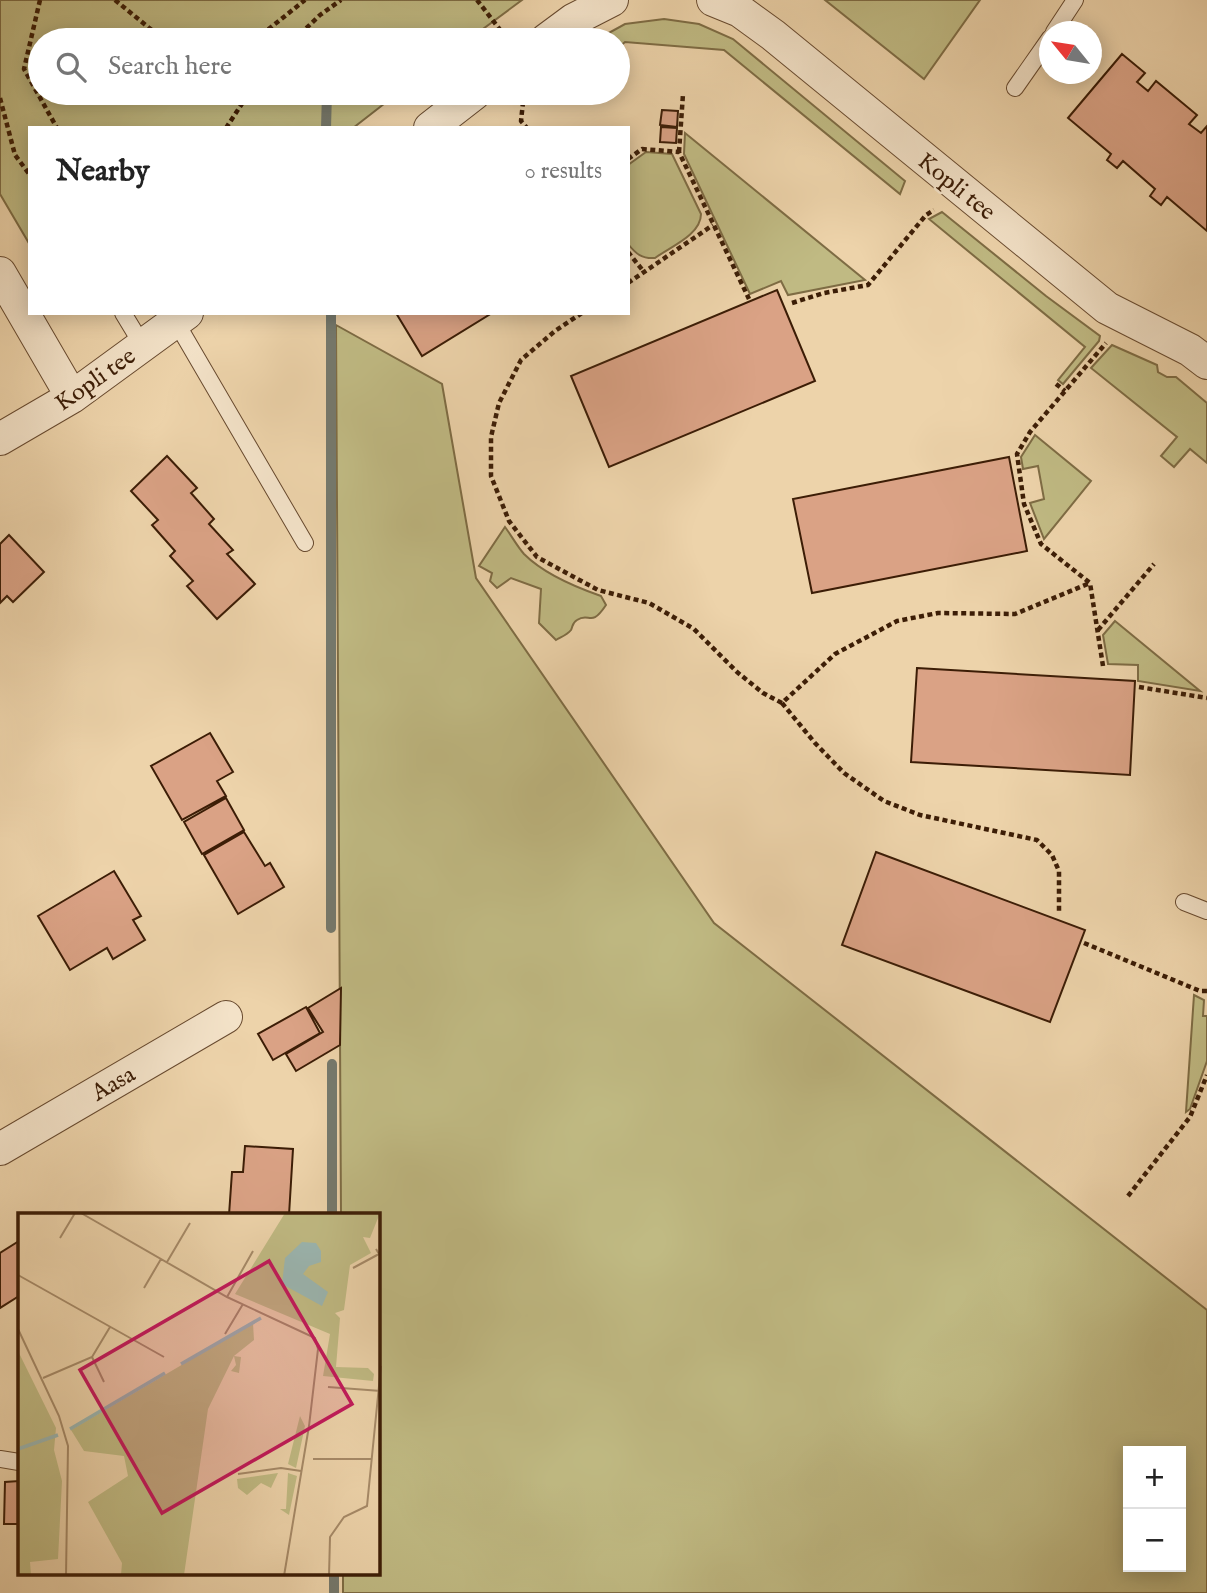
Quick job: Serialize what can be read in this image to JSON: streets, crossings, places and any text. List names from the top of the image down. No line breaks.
{"streets":{"street":["Kopli tee","Aasa"]},"north":"top left","page":{"search":"Search here","heading":["Nearby","0 results"],"map_buttons":["+","−"]}}
